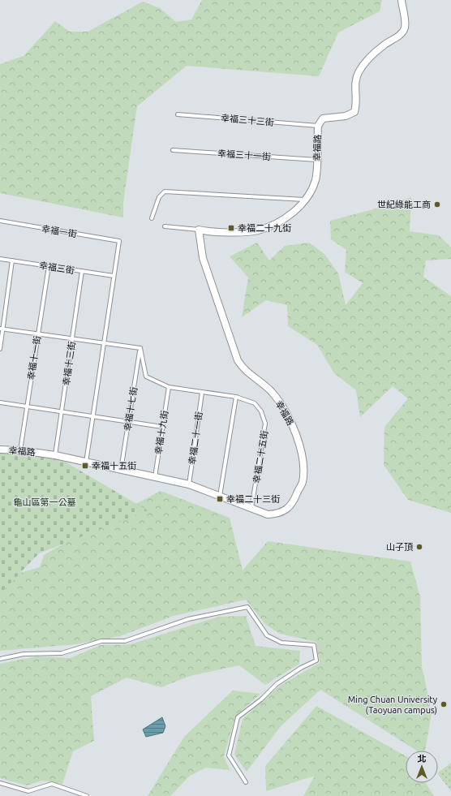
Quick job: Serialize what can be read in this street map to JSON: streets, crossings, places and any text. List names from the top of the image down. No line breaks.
{"streets":{"street":["幸福路"],"lane":["幸福三十三街","幸福三十一街","幸福一街","幸福三街","幸福十一街","幸福十三街","幸福十七街","幸福十九街","幸福二十一街","幸福二十五街"]},"crossings":[["幸福三十三街","幸福路"],["幸福路","幸福三十一街"],["幸福路","幸福十一街"],["幸福路","幸福十三街"],["幸福路","幸福十七街"],["幸福路","幸福十九街"],["幸福路","幸福二十一街"],["幸福路","幸福二十五街"],["幸福一街","幸福三街"],["幸福三街","幸福十一街"],["幸福三街","幸福十三街"]],"parks":["龜山區第一公墓"],"places":{"other":["世紀綠能工商","山子頂","Ming Chuan University (Taoyuan campus)"],"transit":["幸福二十九街","幸福十五街","幸福二十三街"]},"north":"top"}
